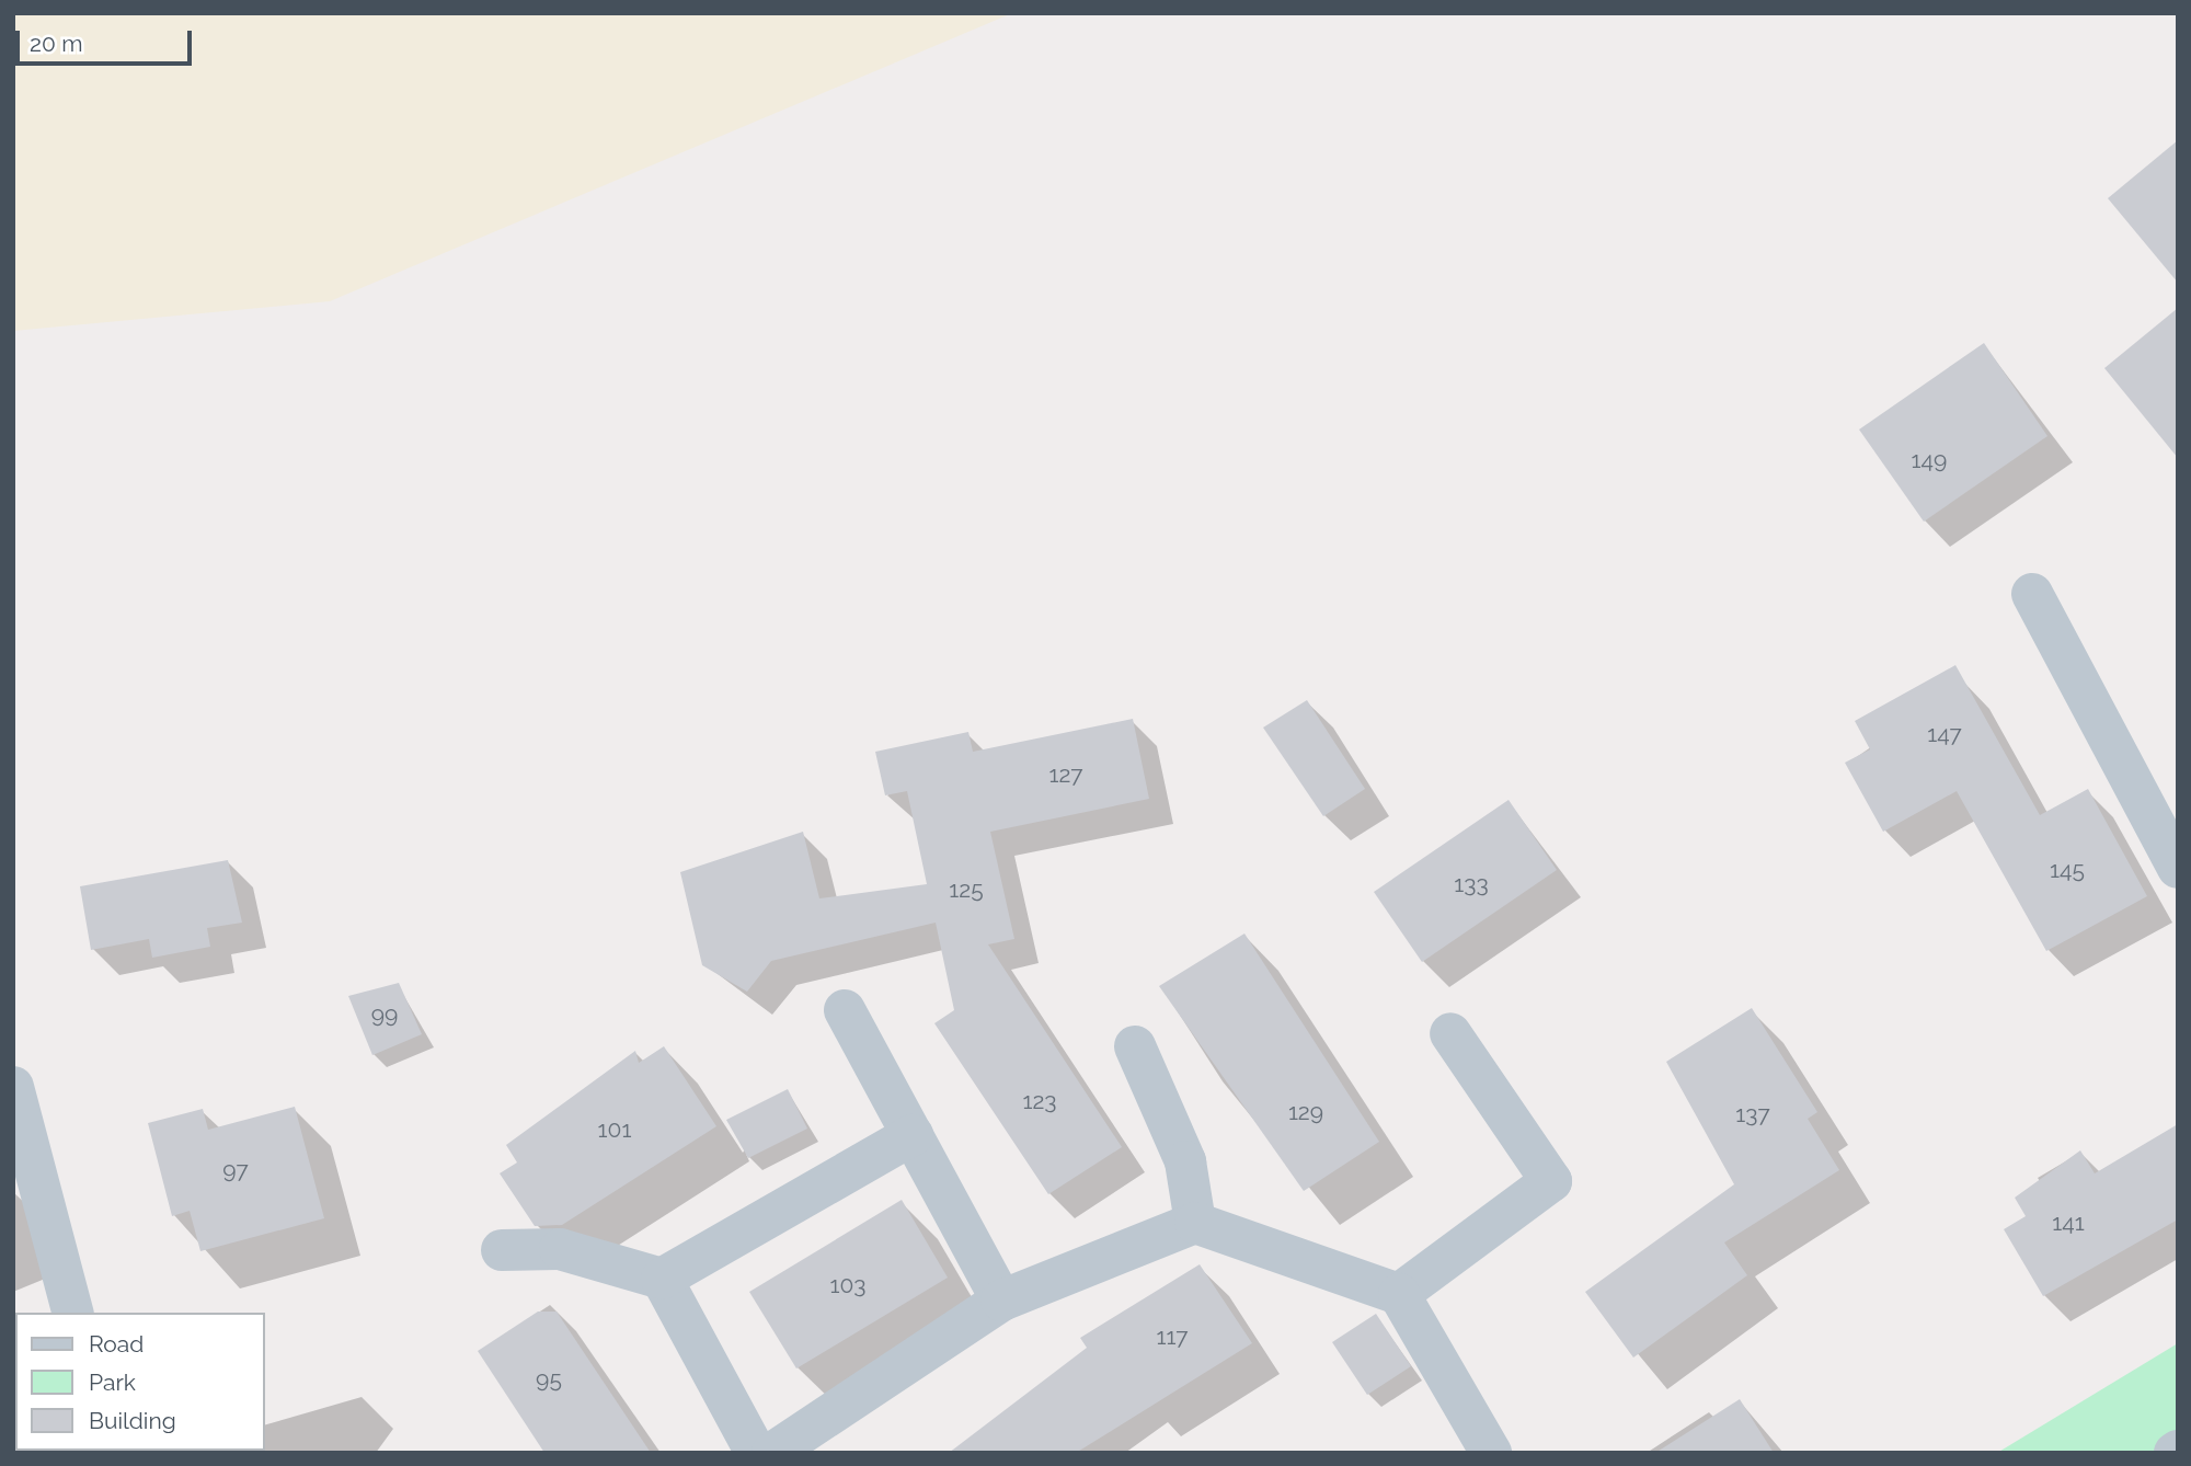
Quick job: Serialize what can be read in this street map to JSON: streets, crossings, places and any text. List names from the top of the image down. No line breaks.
{"house_numbers":["149","147","127","145","133","125","99","123","129","137","101","97","141","103","117","95"],"legend":["Road","Park","Building"],"scale_bar":"20 m"}
